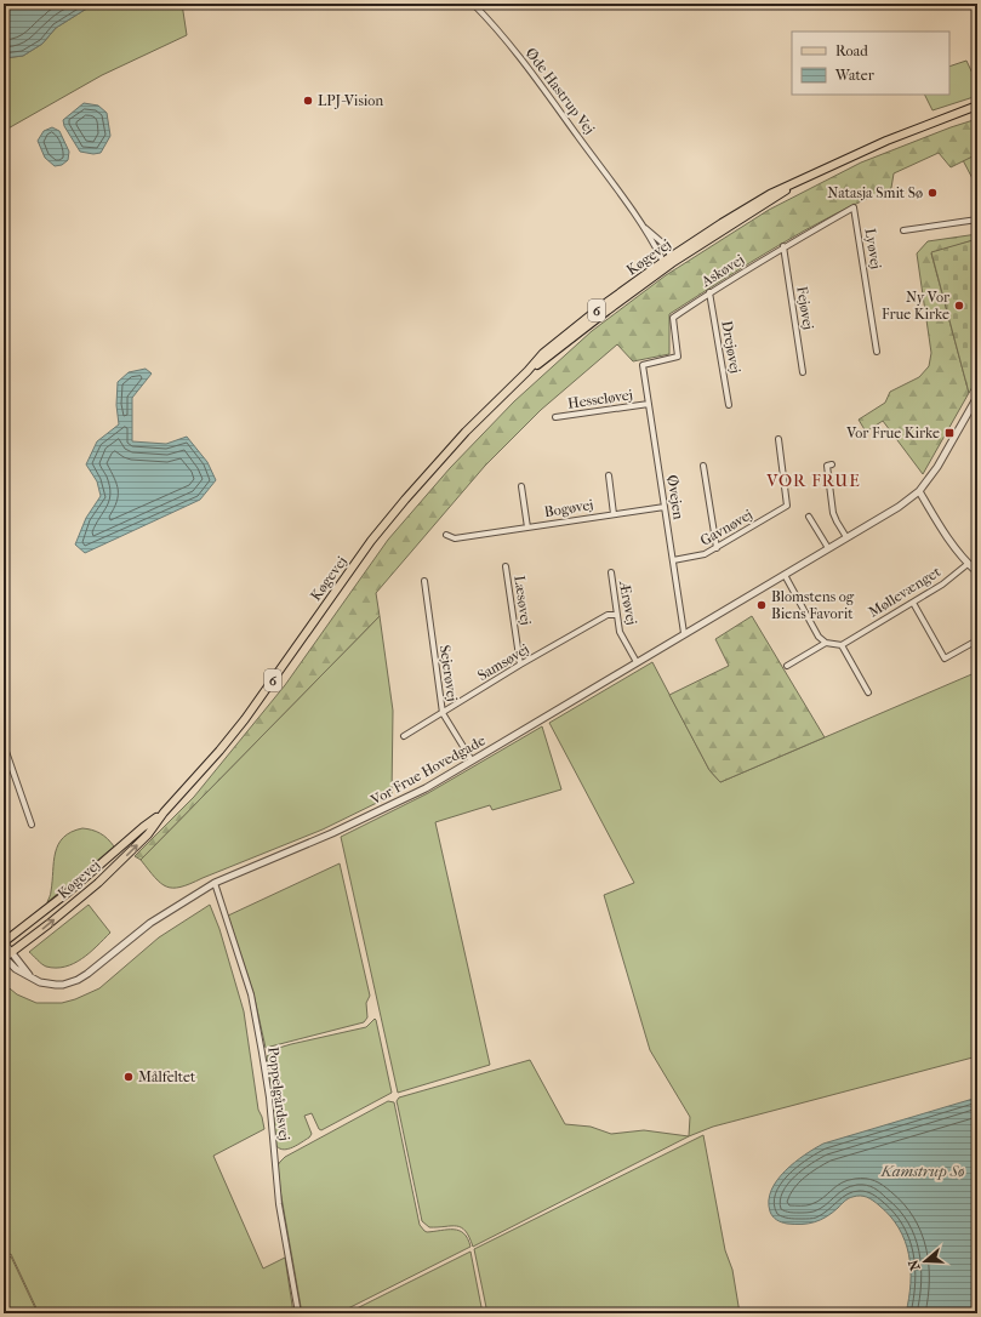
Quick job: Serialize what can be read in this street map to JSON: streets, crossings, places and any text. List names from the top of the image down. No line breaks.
{"streets":{"main road":["Køgevej","6"],"street":["Øde Hastrup Vej","Lyøvej","Askøvej","Fejøvej","Drejøvej","Hesseløvej","Øvejen","Bogøvej","Gavnøvej","Møllevænget","Læsøvej","Ærøvej","Samsøvej","Sejerøvej","Vor Frue Hovedgade","Poppelgårdsvej"]},"crossings":[["Lyøvej","Askøvej"],["Køgevej","Vor Frue Hovedgade"],["Askøvej","Fejøvej"],["Askøvej","Drejøvej"],["Askøvej","Øvejen"],["Hesseløvej","Øvejen"],["Øvejen","Bogøvej"],["Øvejen","Gavnøvej"],["Øvejen","Vor Frue Hovedgade"],["Læsøvej","Samsøvej"],["Ærøvej","Samsøvej"],["Ærøvej","Vor Frue Hovedgade"],["Samsøvej","Sejerøvej"],["Sejerøvej","Vor Frue Hovedgade"],["Vor Frue Hovedgade","Poppelgårdsvej"]],"districts":["VOR FRUE"],"water":["Kamstrup Sø"],"places":{"other":["LPJ-Vision","Natasja Smit Sø","Ny Vor Frue Kirke","Blomstens og Biens Favorit","Målfeltet"],"transit":["Vor Frue Kirke"]},"legend":["Road","Water"],"north":"left"}
